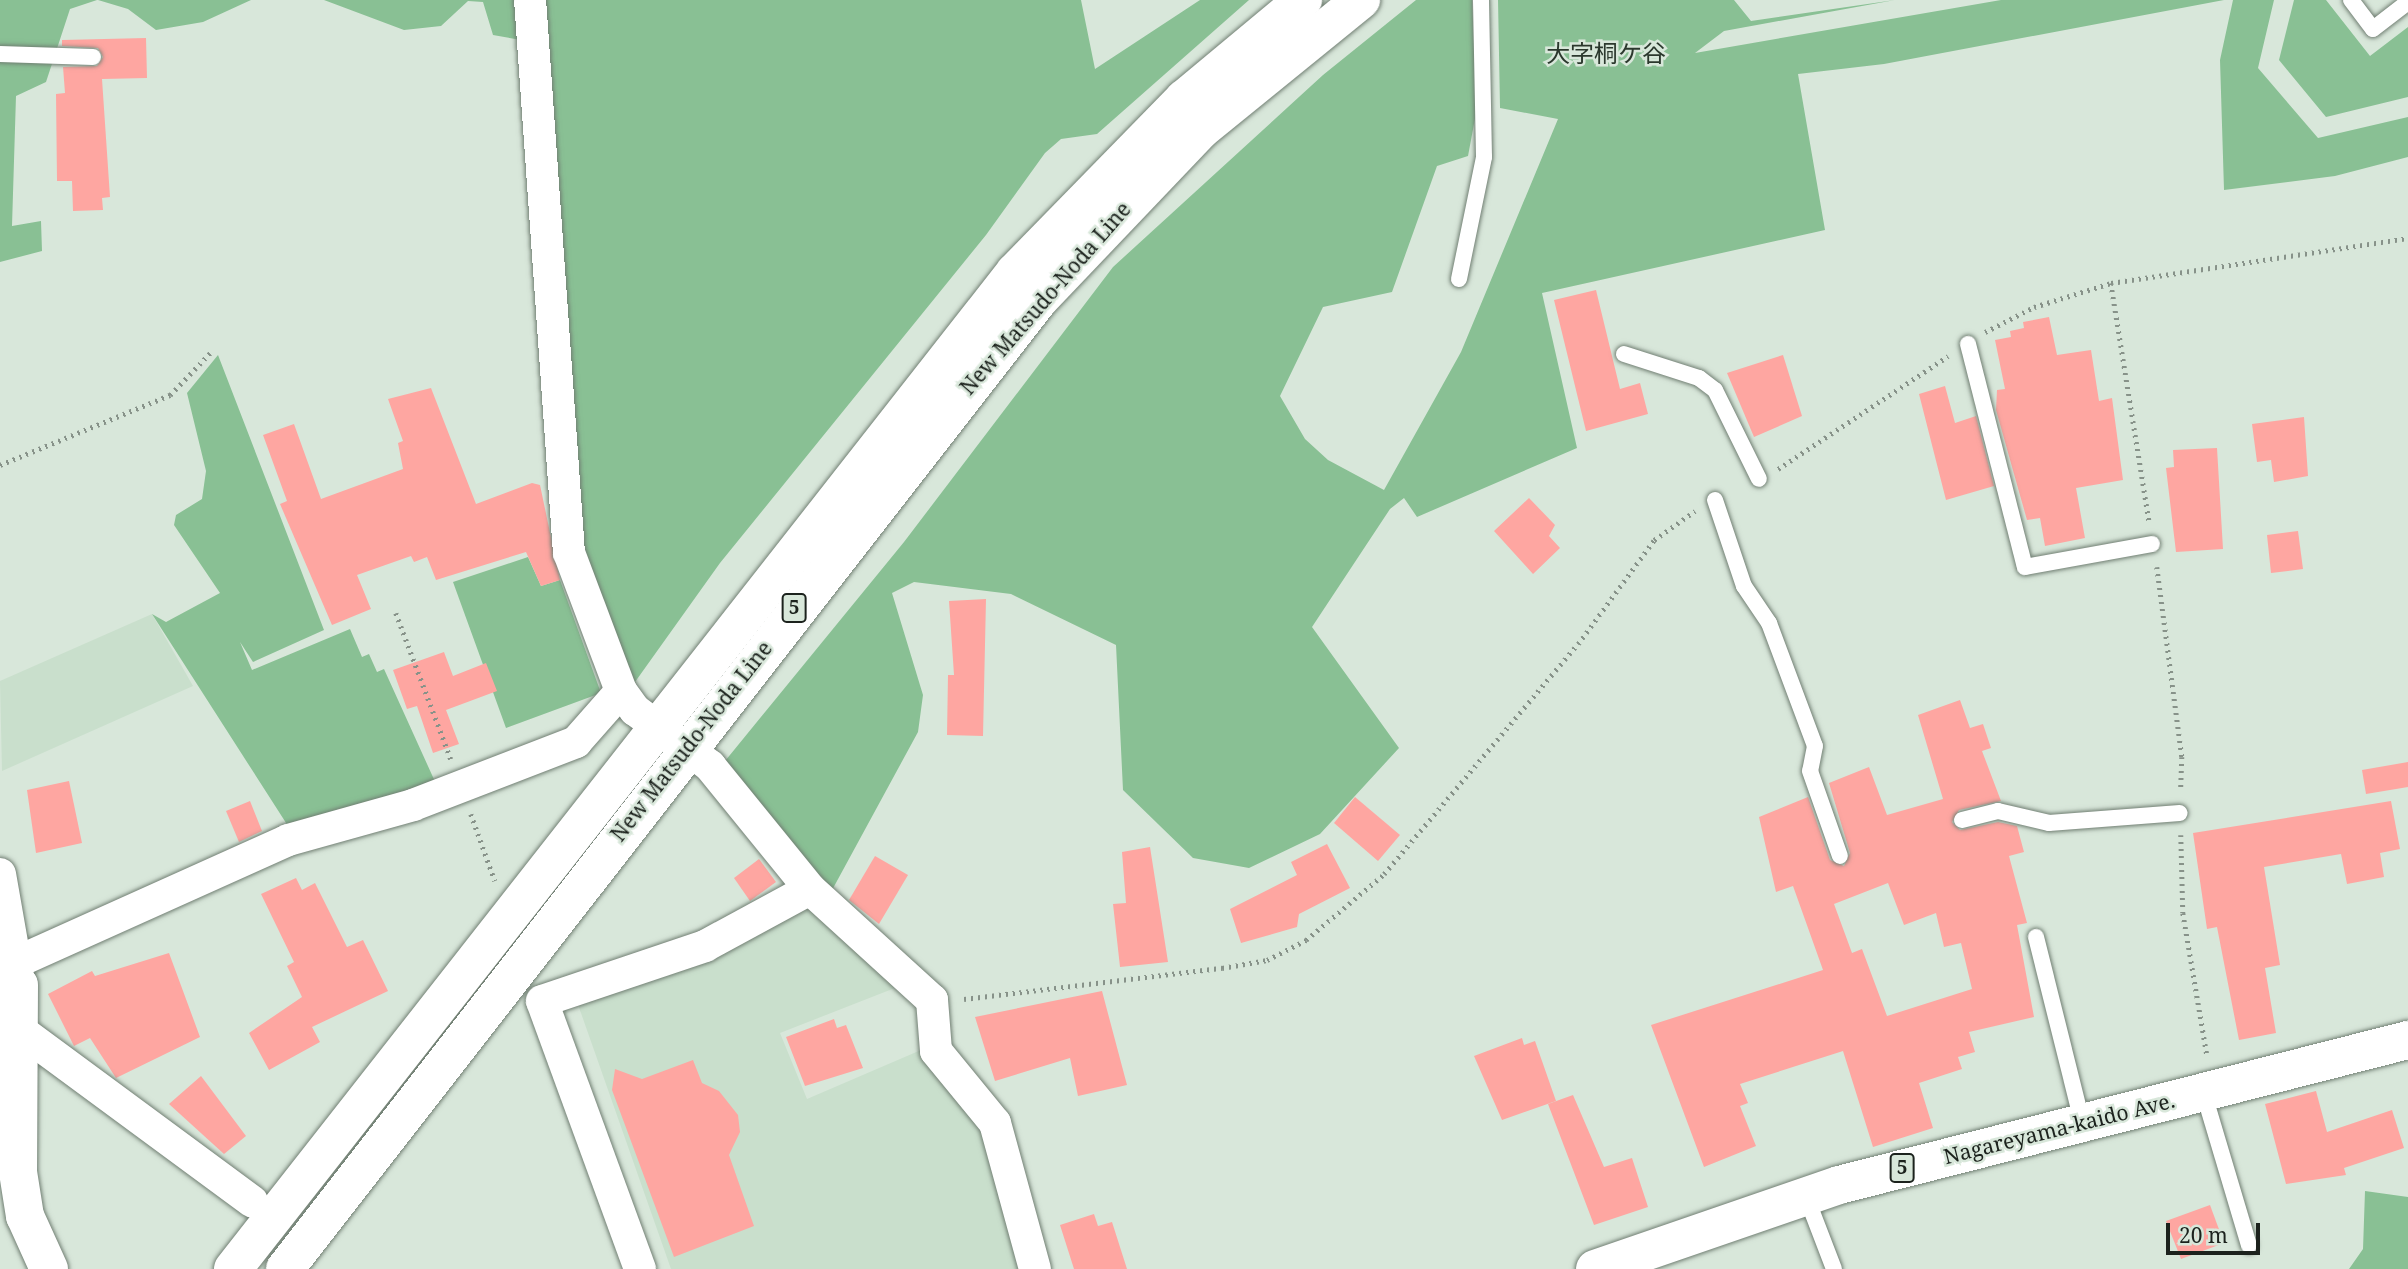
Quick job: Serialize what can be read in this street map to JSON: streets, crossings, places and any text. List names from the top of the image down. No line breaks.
{"streets":{"main road":["New Matsudo-Noda Line","5","Nagareyama-kaido Ave."]},"districts":["大字桐ケ谷"],"scale_bar":"20 m"}
